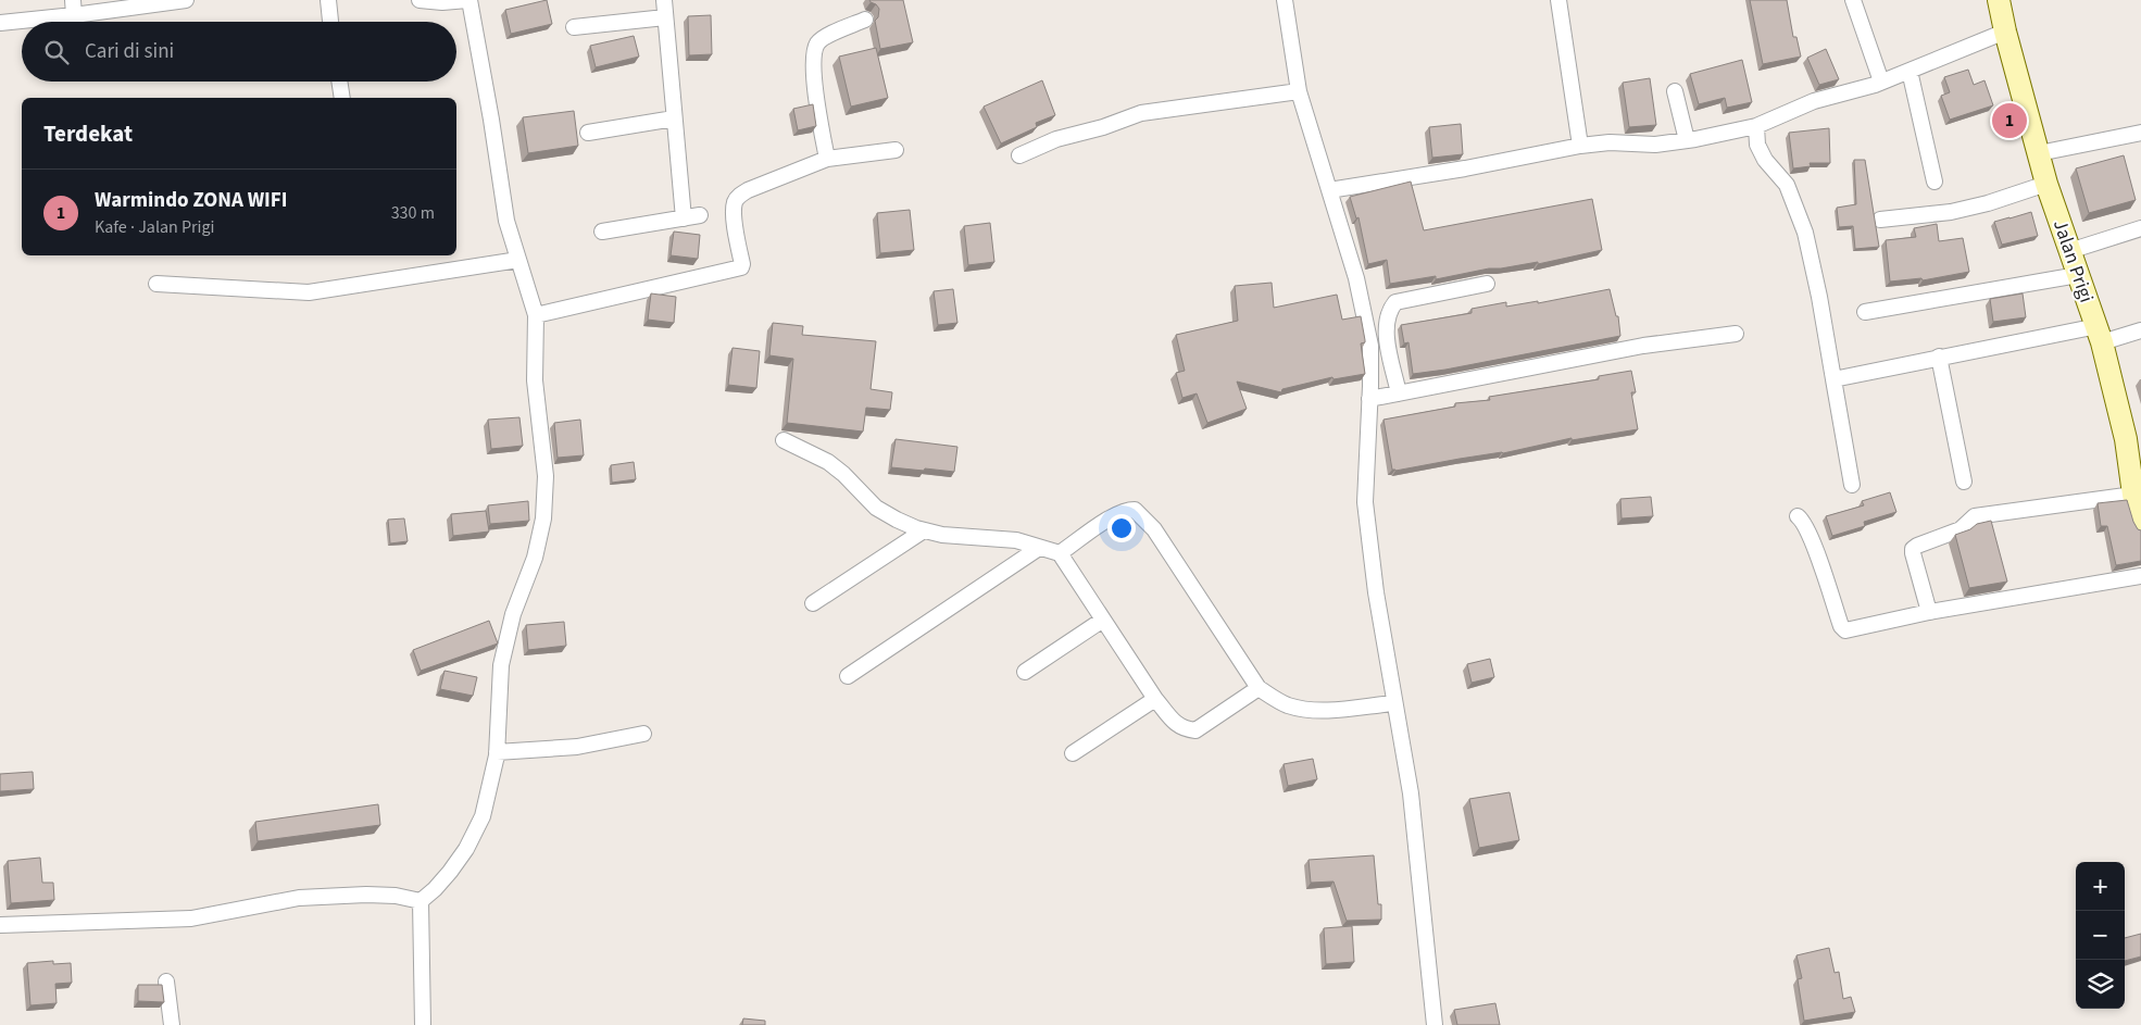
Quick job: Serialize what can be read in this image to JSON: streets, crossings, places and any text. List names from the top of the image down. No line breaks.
{"streets":{"street":["Jalan Prigi"]},"page":{"search":"Cari di sini","heading":"Terdekat","pins":"1","list":[{"mark":"1","name":"Warmindo ZONA WIFI","note":"Kafe · Jalan Prigi","value":"330 m"}],"map_buttons":["+","−"]}}
